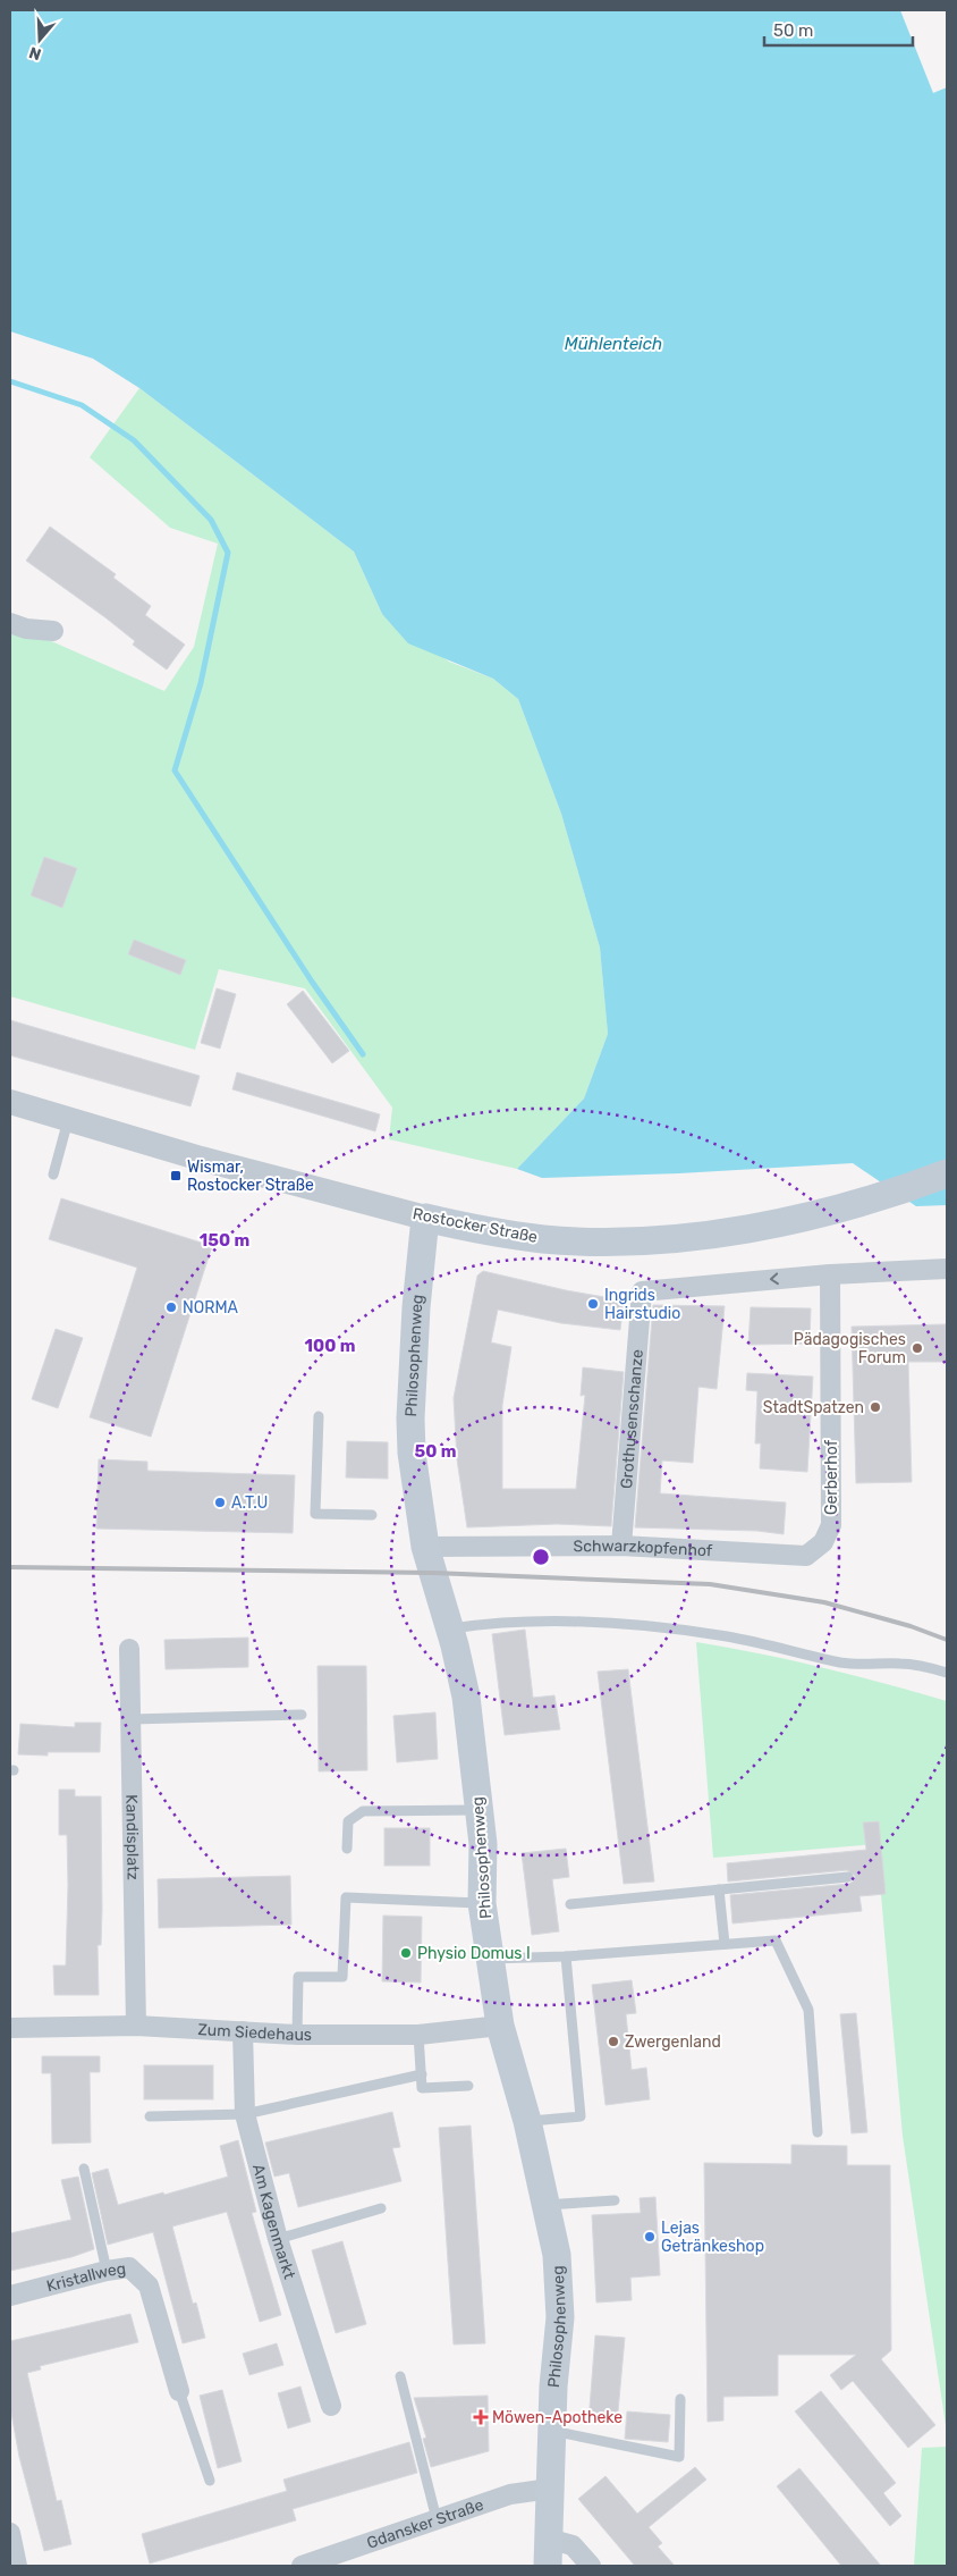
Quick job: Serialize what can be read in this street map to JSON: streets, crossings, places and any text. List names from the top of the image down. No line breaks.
{"streets":{"main road":["Rostocker Straße","Philosophenweg"],"street":["Grothusenschanze","Gerberhof","Schwarzkopfenhof","Kandisplatz","Zum Siedehaus","Am Kagenmarkt","Kristallweg","Gdansker Straße"]},"crossings":[["Rostocker Straße","Philosophenweg"],["Philosophenweg","Schwarzkopfenhof"],["Philosophenweg","Zum Siedehaus"],["Philosophenweg","Gdansker Straße"],["Grothusenschanze","Gerberhof"],["Grothusenschanze","Schwarzkopfenhof"],["Gerberhof","Schwarzkopfenhof"],["Kandisplatz","Zum Siedehaus"],["Zum Siedehaus","Am Kagenmarkt"]],"water":["Mühlenteich"],"places":{"transit":["Wismar, Rostocker Straße"],"other":["Ingrids Hairstudio","NORMA","Pädagogisches Forum","StadtSpatzen","A.T.U","Physio Domus I","Zwergenland","Lejas Getränkeshop"],"health":["Möwen-Apotheke"]},"scale_bar":"50 m","north":"bottom","rings":["150 m","100 m","50 m"]}
